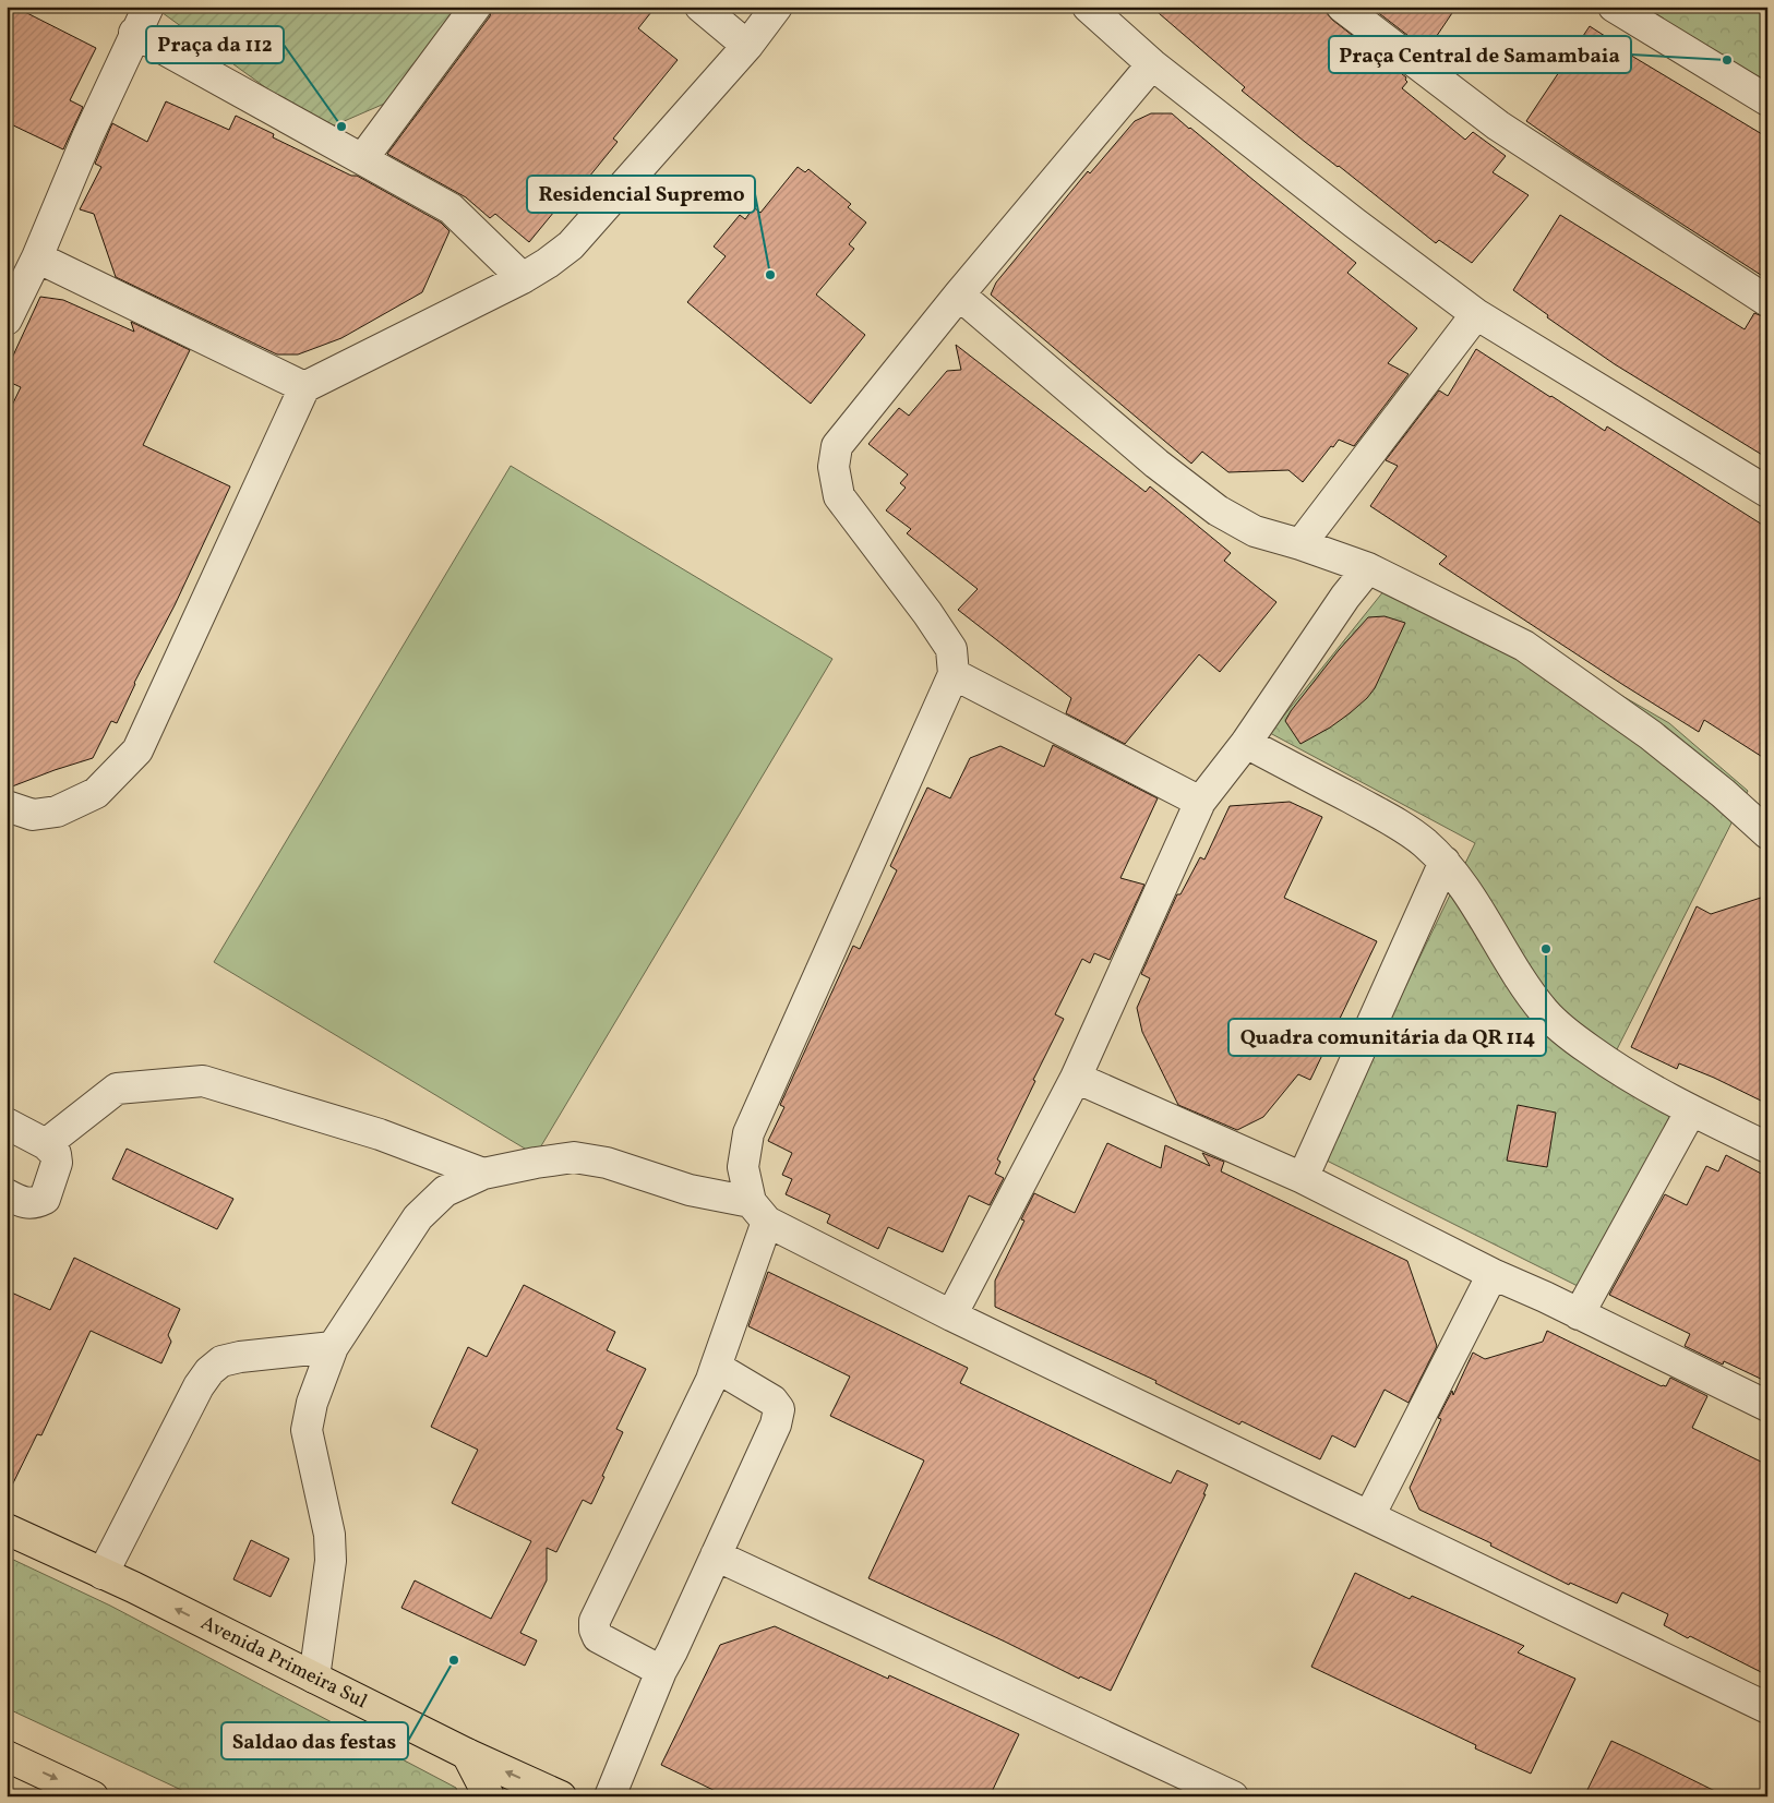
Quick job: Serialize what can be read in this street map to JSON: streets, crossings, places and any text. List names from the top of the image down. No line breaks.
{"streets":{"main road":["Avenida Primeira Sul"]},"one_way":["Avenida Primeira Sul"],"places":["Praça Central de Samambaia","Praça da 112","Residencial Supremo","Quadra comunitária da QR 114","Saldao das festas"]}
